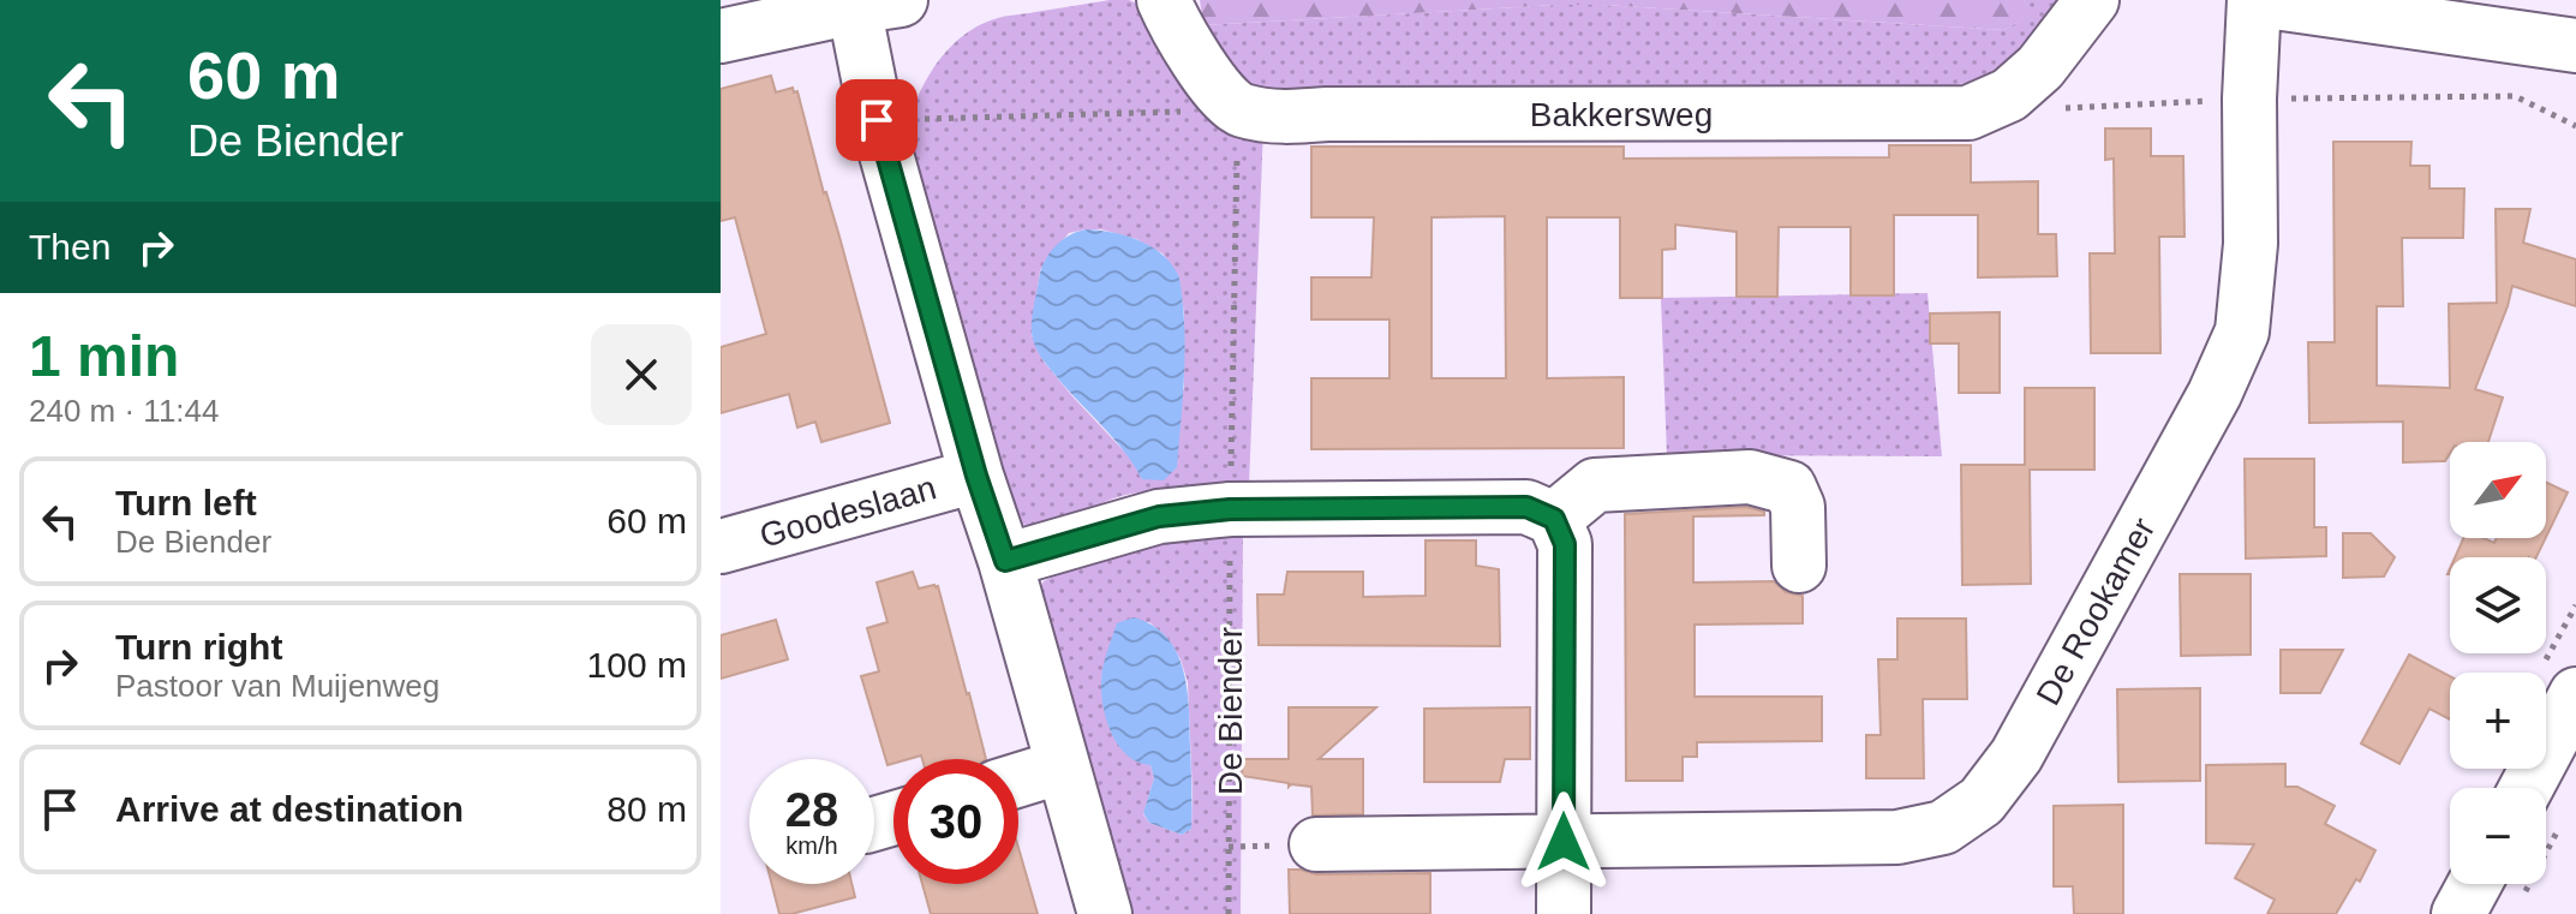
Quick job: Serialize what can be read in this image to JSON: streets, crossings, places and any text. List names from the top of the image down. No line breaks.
{"streets":{"street":["Bakkersweg","Goodeslaan","De Rookamer"],"path":["De Biender"]},"crossings":[["Bakkersweg","De Biender"]],"north":"top right","page":{"turn":["60 m","De Biender"],"then":"Then","heading":["1 min","240 m · 11:44"],"map_buttons":["+","−"],"list":[{"name":"Turn left","note":"De Biender","value":"60 m"},{"name":"Turn right","note":"Pastoor van Muijenweg","value":"100 m"},{"name":"Arrive at destination","value":"80 m"}],"speed":"28 km/h","limit":"30"}}
